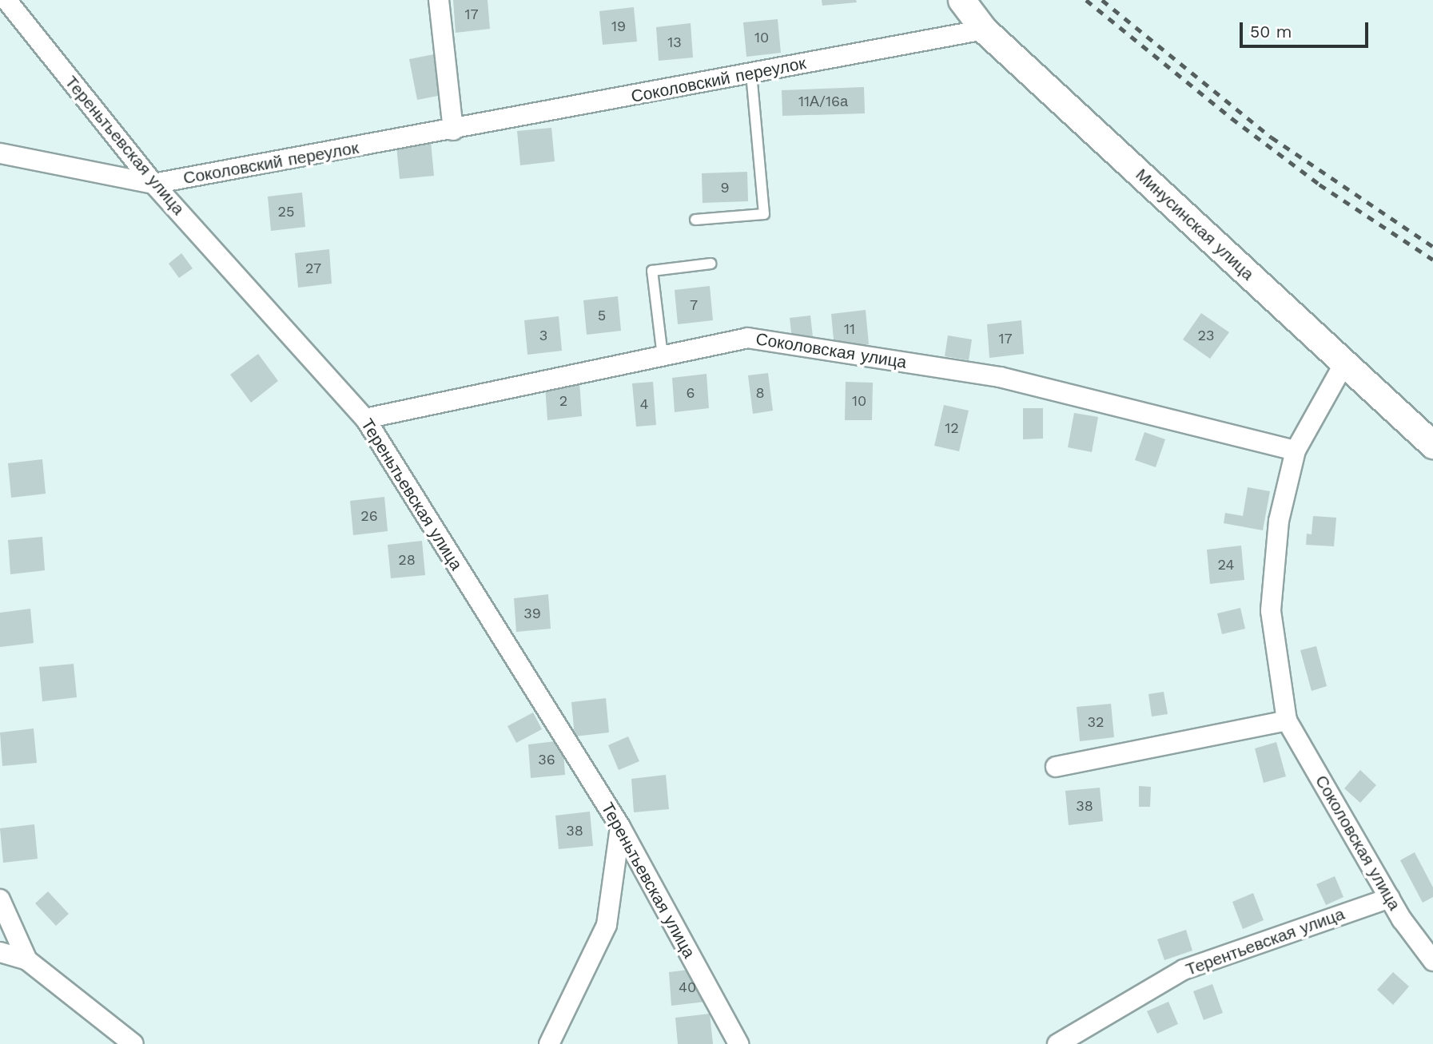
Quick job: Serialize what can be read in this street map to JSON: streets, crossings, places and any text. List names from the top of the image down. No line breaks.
{"streets":{"main road":["Минусинская улица"],"street":["Соколовский переулок","Тереньтьевская улица","Соколовская улица","Терентьевская улица"]},"crossings":[["Соколовский переулок","Тереньтьевская улица"],["Соколовский переулок","Минусинская улица"],["Тереньтьевская улица","Соколовская улица"],["Минусинская улица","Соколовская улица"],["Соколовская улица","Терентьевская улица"]],"house_numbers":["17","19","10","13","11А/16а","9","25","27","7","5","11","3","23","17","6","8","2","10","4","12","26","28","24","39","32","36","38","38","40"],"scale_bar":"50 m"}
